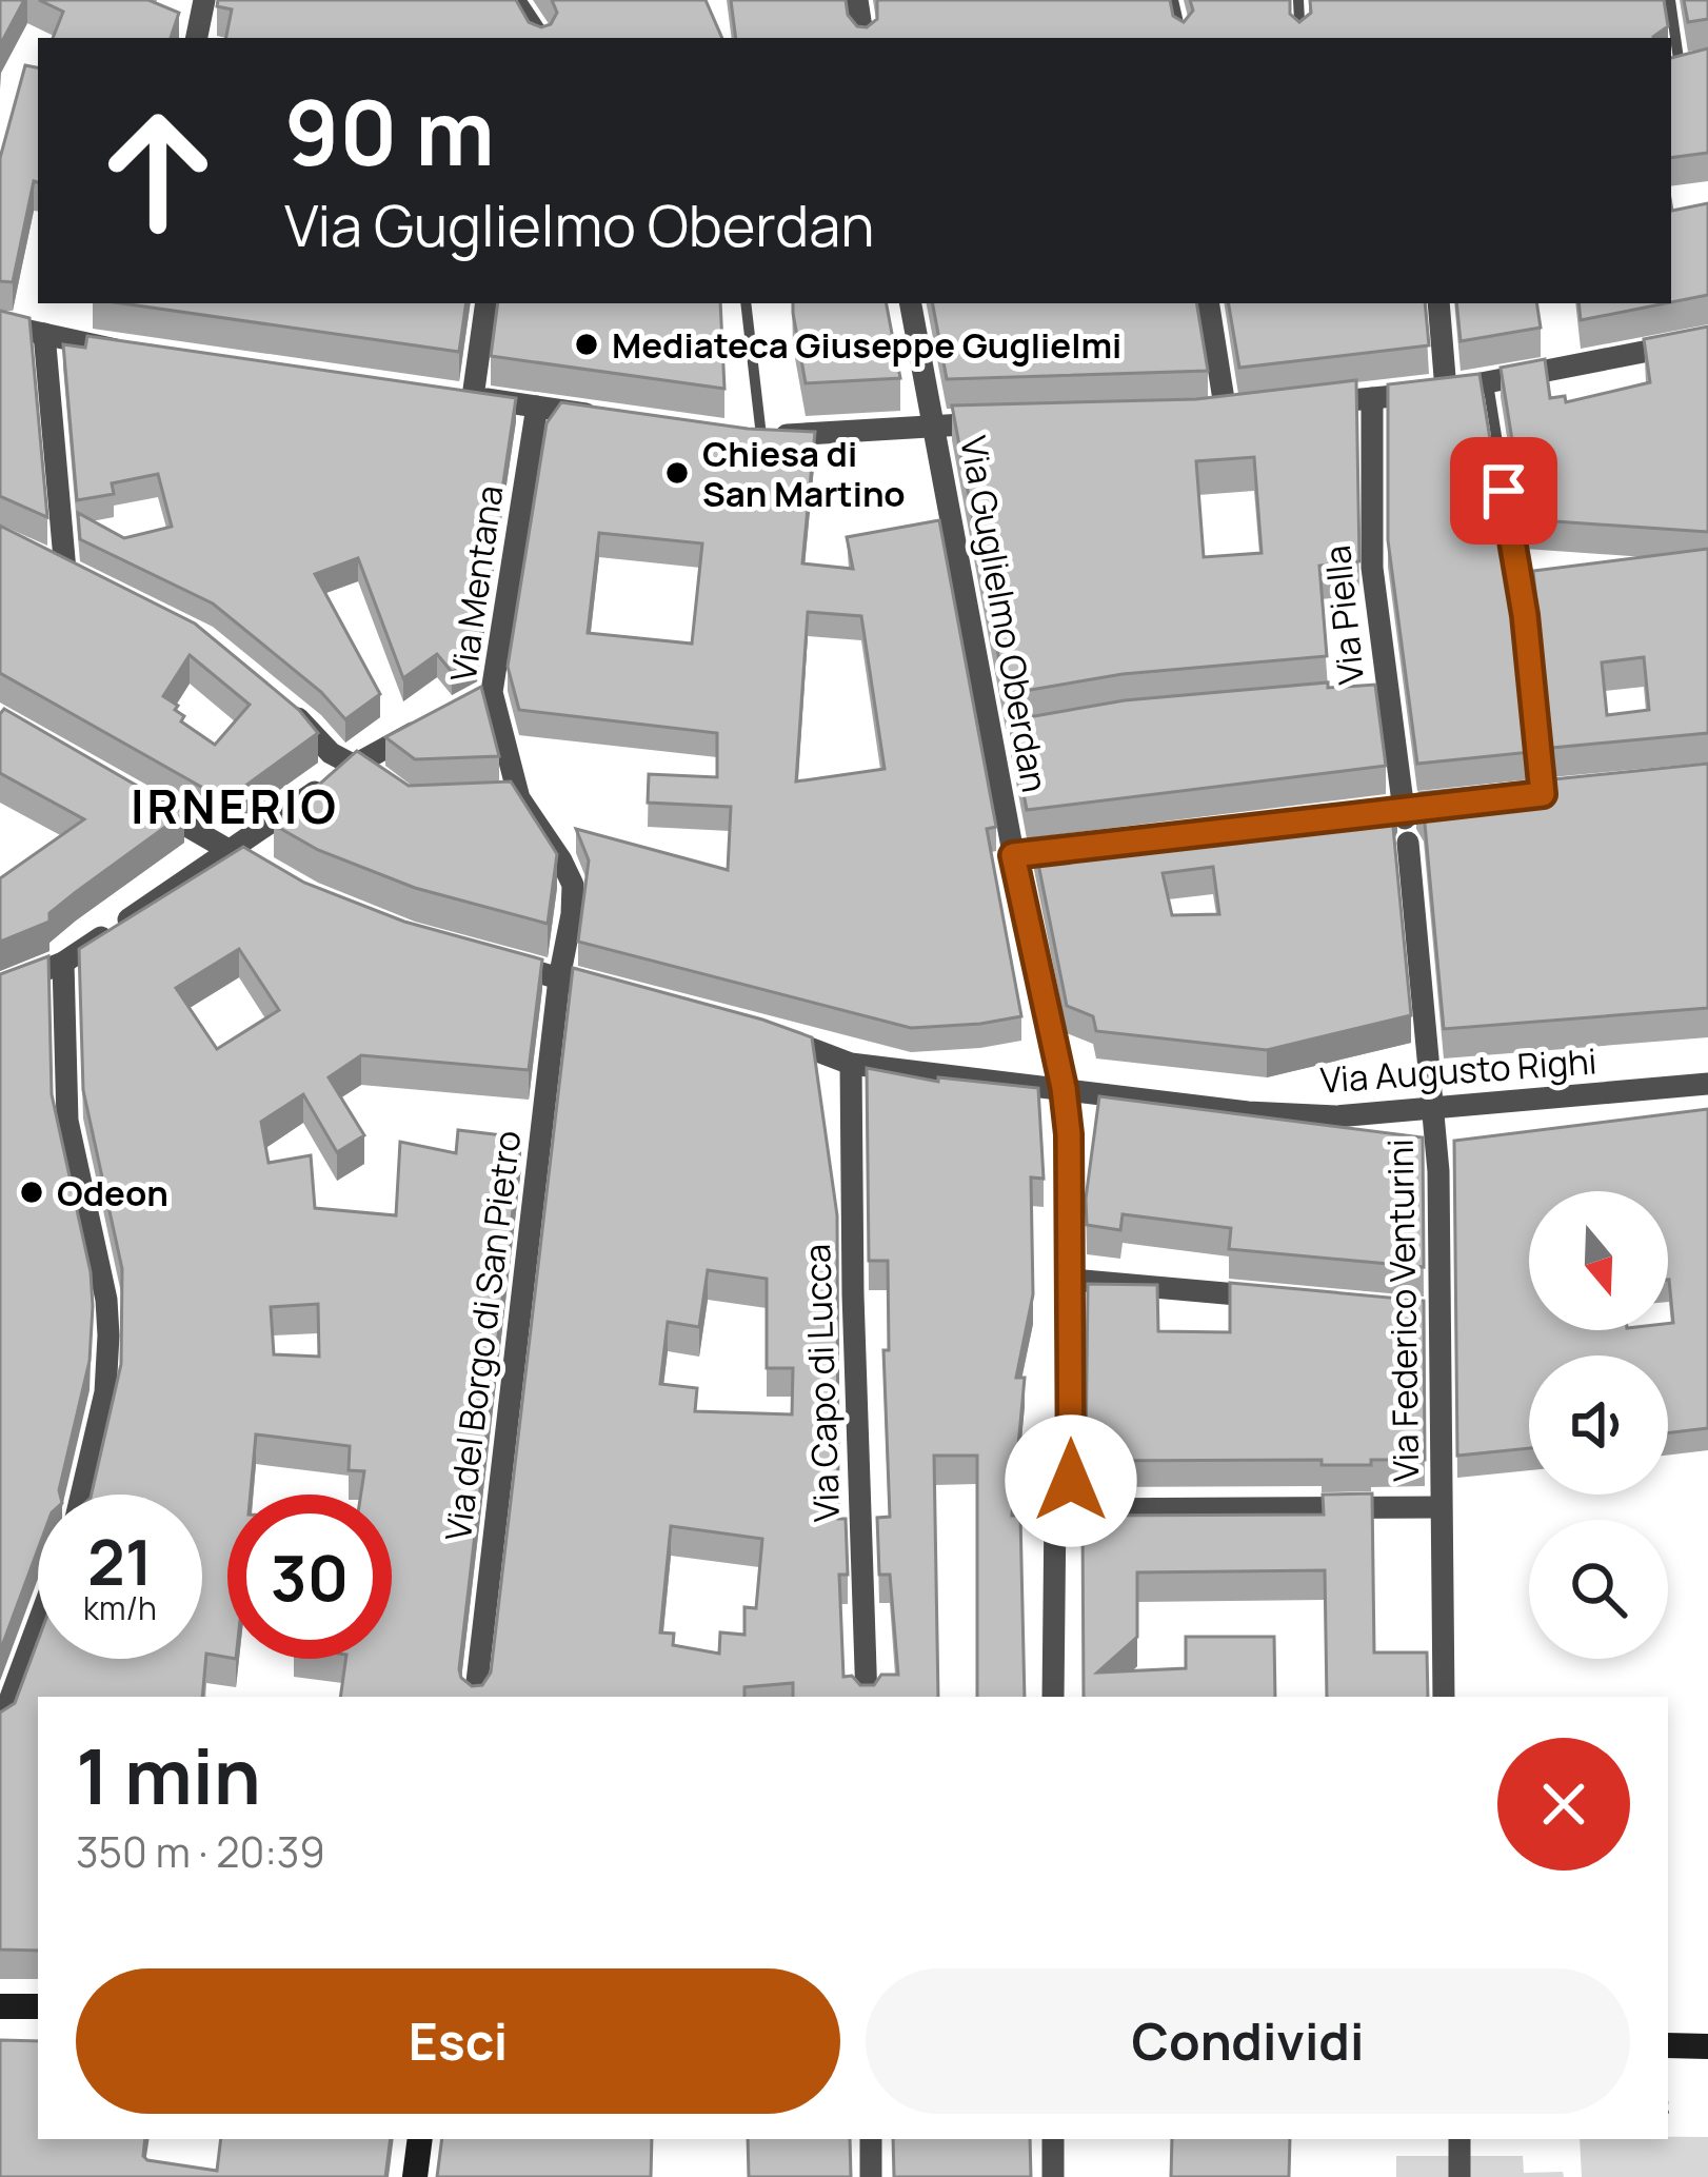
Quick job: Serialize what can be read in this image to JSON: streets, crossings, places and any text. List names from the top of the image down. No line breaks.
{"streets":{"street":["Via Mentana","Via Guglielmo Oberdan","Via Piella","Via Augusto Righi","Via Federico Venturini","Via del Borgo di San Pietro","Via Capo di Lucca"]},"crossings":[["Via Mentana","Via del Borgo di San Pietro"],["Via Guglielmo Oberdan","Via Augusto Righi"],["Via Piella","Via Augusto Righi"],["Via Piella","Via Federico Venturini"],["Via Augusto Righi","Via Federico Venturini"],["Via Augusto Righi","Via Capo di Lucca"]],"districts":["IRNERIO"],"places":["Mediateca Giuseppe Guglielmi","Chiesa di San Martino","Odeon"],"north":"bottom","page":{"turn":["90 m","Via Guglielmo Oberdan"],"speed":"21 km/h","limit":"30","heading":["1 min","350 m · 20:39"],"buttons":["Esci","Condividi"]}}
